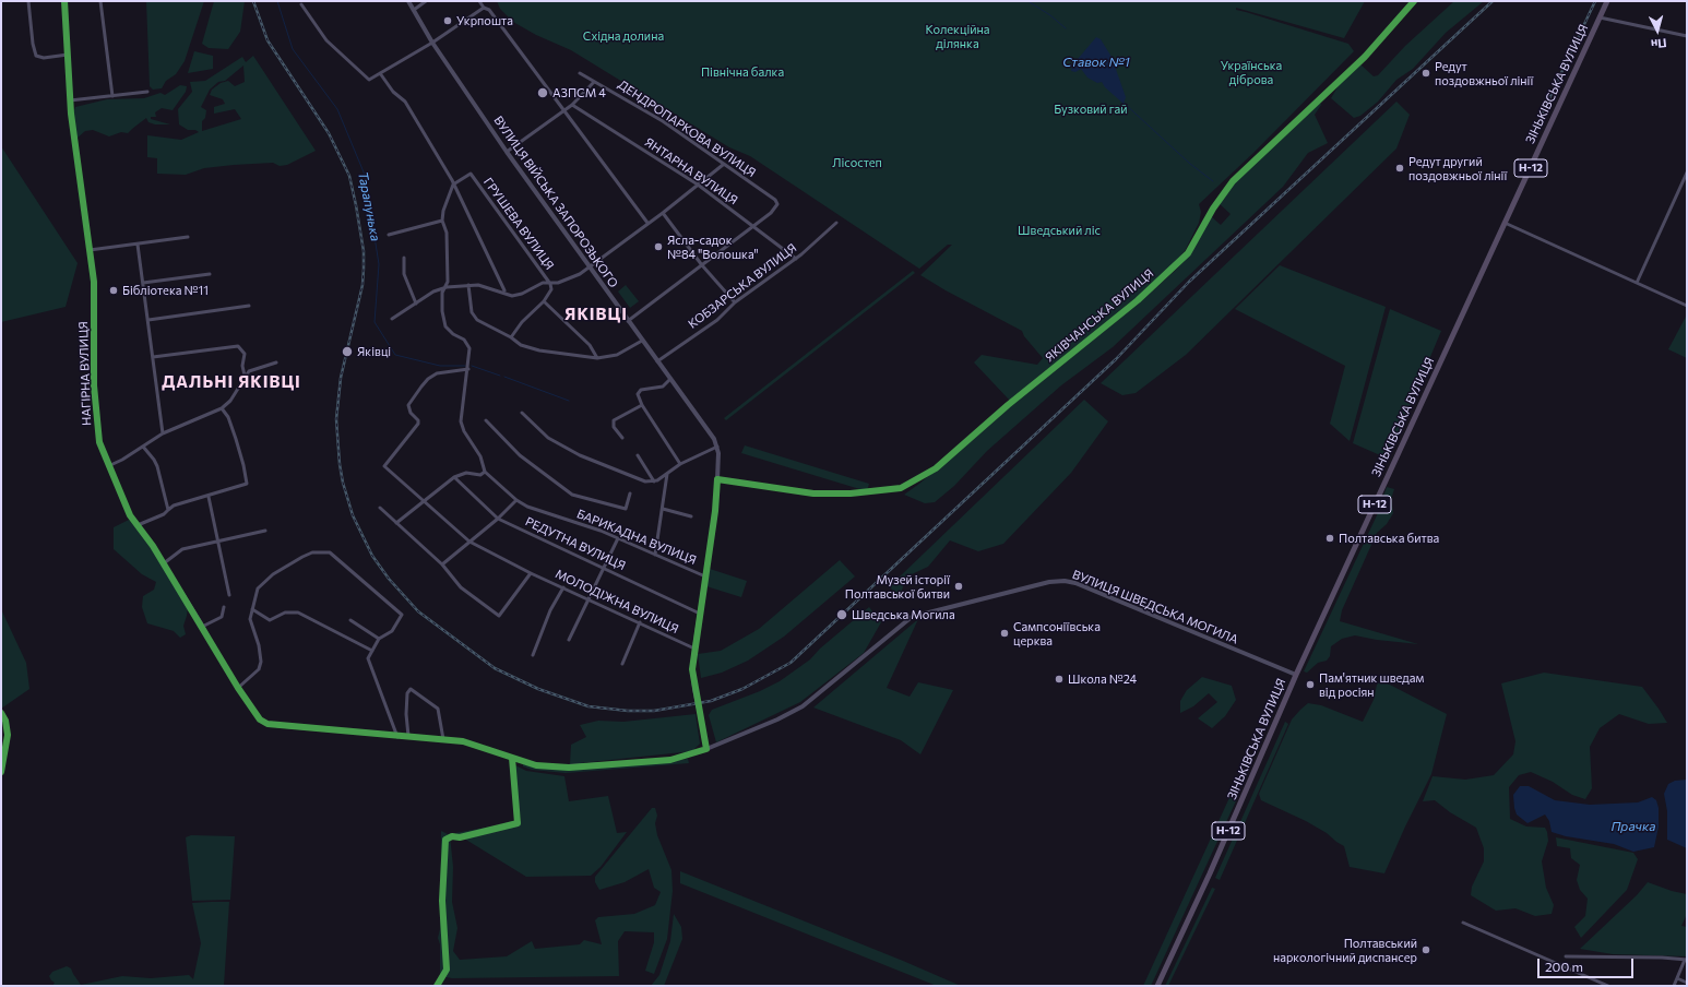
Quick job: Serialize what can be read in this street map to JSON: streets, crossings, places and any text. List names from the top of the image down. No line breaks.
{"streets":{"main road":["ЗІНЬКІВСЬКА ВУЛИЦЯ","Н-12"],"street":["ДЕНДРОПАРКОВА ВУЛИЦЯ","ЯНТАРНА ВУЛИЦЯ","ВУЛИЦЯ ВІЙСЬКА ЗАПОРОЗЬКОГО","ГРУШЕВА ВУЛИЦЯ","КОБЗАРСЬКА ВУЛИЦЯ","ЯКІВЧАНСЬКА ВУЛИЦЯ","НАГІРНА ВУЛИЦЯ","БАРИКАДНА ВУЛИЦЯ","РЕДУТНА ВУЛИЦЯ","МОЛОДІЖНА ВУЛИЦЯ","ВУЛИЦЯ ШВЕДСЬКА МОГИЛА"]},"crossings":[["ЗІНЬКІВСЬКА ВУЛИЦЯ","ВУЛИЦЯ ШВЕДСЬКА МОГИЛА"],["ДЕНДРОПАРКОВА ВУЛИЦЯ","ЯНТАРНА ВУЛИЦЯ"],["ЯНТАРНА ВУЛИЦЯ","КОБЗАРСЬКА ВУЛИЦЯ"],["ВУЛИЦЯ ВІЙСЬКА ЗАПОРОЗЬКОГО","КОБЗАРСЬКА ВУЛИЦЯ"],["ГРУШЕВА ВУЛИЦЯ","БАРИКАДНА ВУЛИЦЯ"],["БАРИКАДНА ВУЛИЦЯ","МОЛОДІЖНА ВУЛИЦЯ"]],"districts":["ЯКІВЦІ","ДАЛЬНІ ЯКІВЦІ"],"water":["Ставок №1","Тарапунька","Прачка"],"parks":["Колекційна ділянка","Східна долина","Українська діброва","Північна балка","Бузковий гай","Лісостеп","Шведський ліс"],"places":["Укрпошта","Редут поздовжньої лінії","АЗПСМ 4","Редут другий поздовжньої лінії","Ясла-садок №84 \"Волошка\"","Бібліотека №11","Яківці","Полтавська битва","Музей історії Полтавської битви","Шведська Могила","Сампсоніївська церква","Школа №24","Пам'ятник шведам від росіян","Полтавський наркологічний диспансер"],"scale_bar":"200 m","north":"bottom"}
